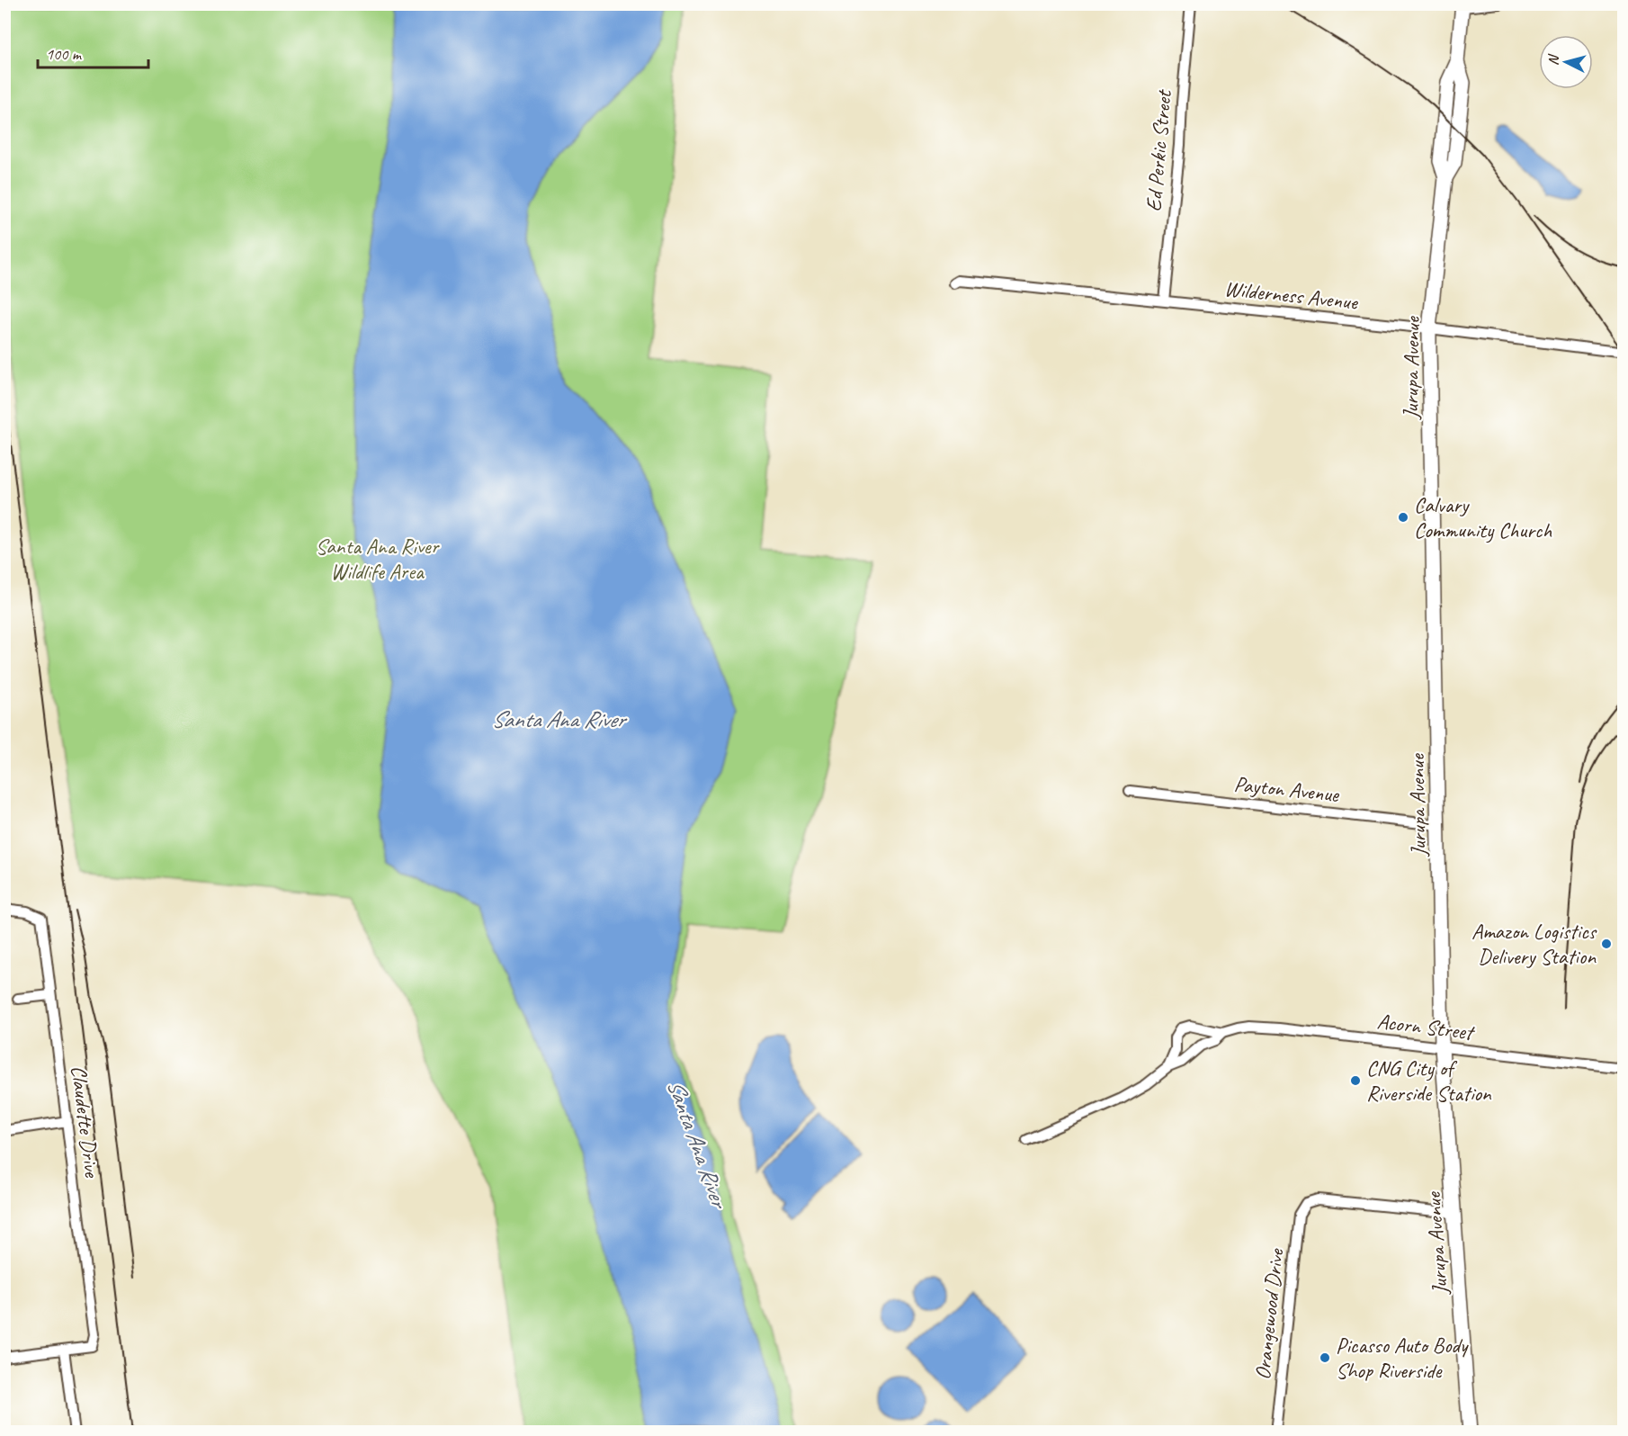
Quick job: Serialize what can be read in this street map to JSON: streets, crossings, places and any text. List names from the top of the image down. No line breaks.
{"streets":{"main road":["Jurupa Avenue"],"street":["Ed Perkic Street","Wilderness Avenue","Payton Avenue","Acorn Street","Claudette Drive","Orangewood Drive"]},"crossings":[["Ed Perkic Street","Wilderness Avenue"],["Wilderness Avenue","Jurupa Avenue"],["Jurupa Avenue","Payton Avenue"],["Jurupa Avenue","Acorn Street"],["Jurupa Avenue","Orangewood Drive"]],"water":["Santa Ana River"],"parks":["Santa Ana River Wildlife Area"],"places":["Calvary Community Church","Amazon Logistics Delivery Station","CNG City of Riverside Station","Picasso Auto Body Shop Riverside"],"scale_bar":"100 m","north":"left"}
